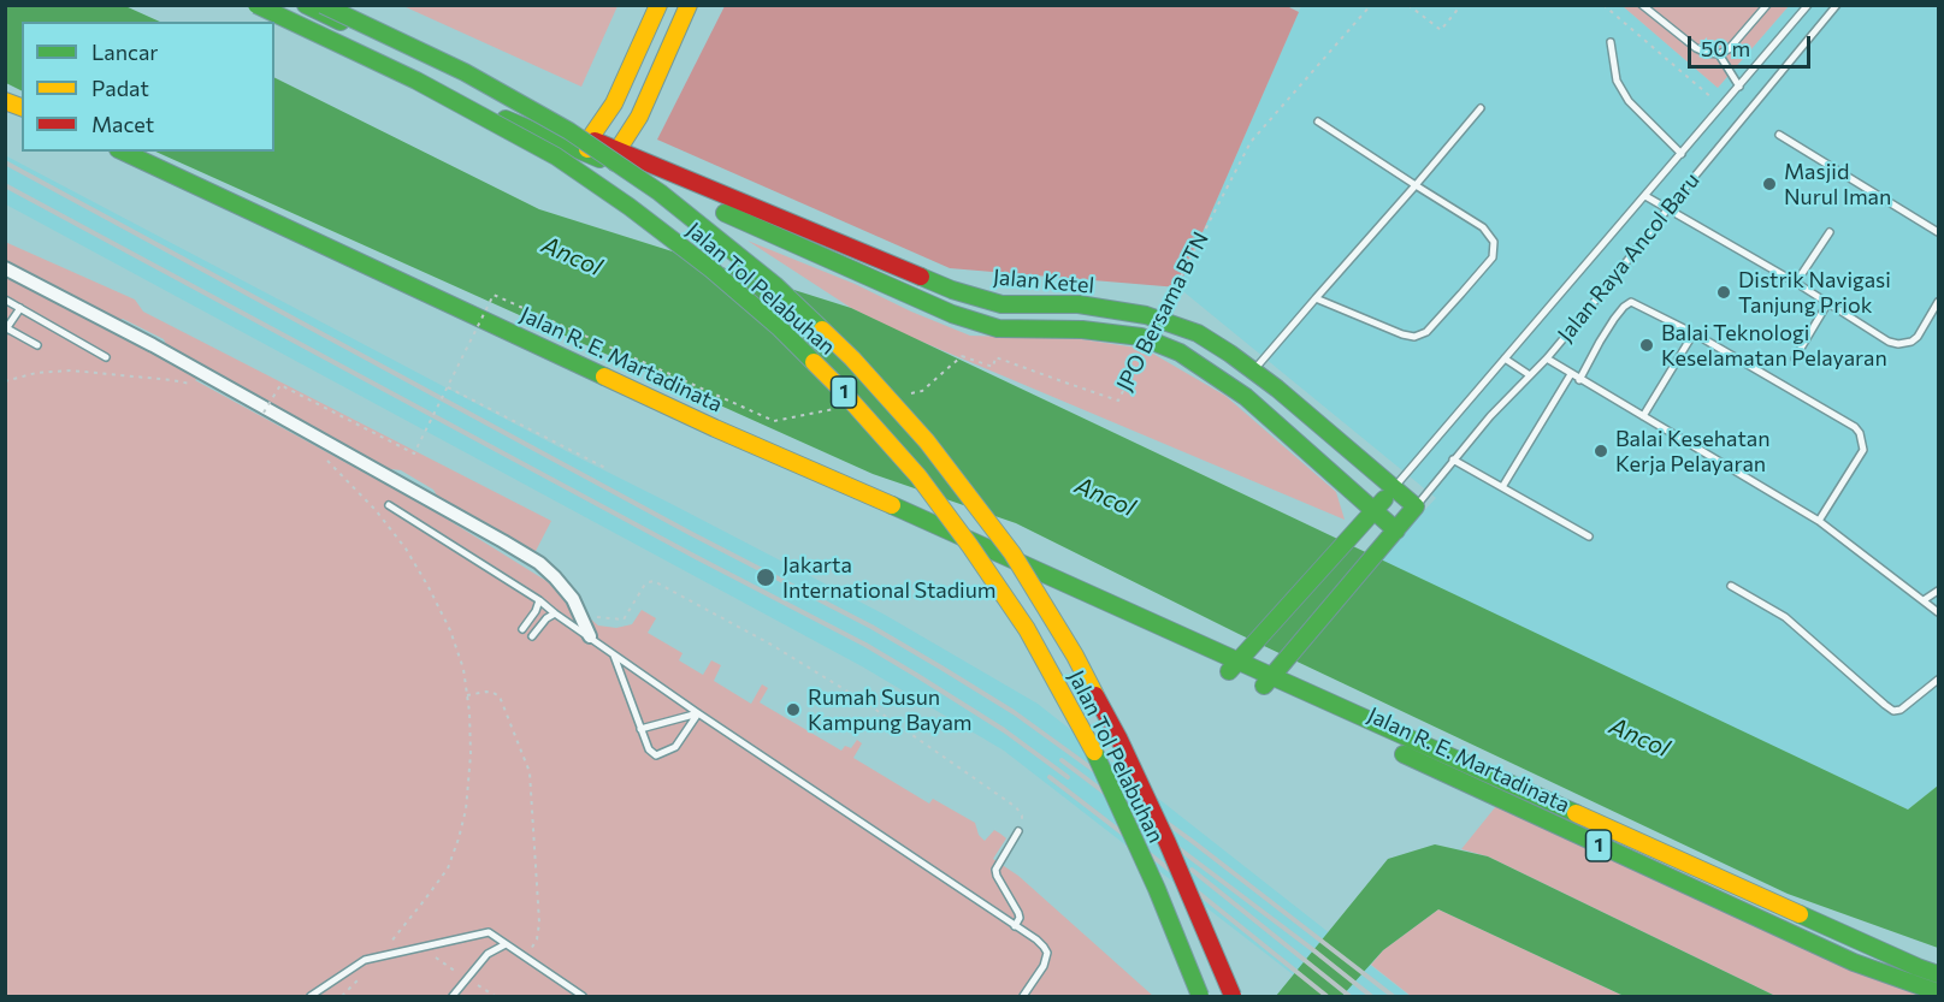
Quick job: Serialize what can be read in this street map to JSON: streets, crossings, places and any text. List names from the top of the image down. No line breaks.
{"streets":{"main road":["Jalan Ketel","Jalan Tol Pelabuhan","Jalan R. E. Martadinata","1"],"lane":["Jalan Raya Ancol Baru"],"path":["JPO Bersama BTN"]},"crossings":[["Jalan Raya Ancol Baru","Jalan Ketel"]],"water":["Ancol"],"places":["Masjid Nurul Iman","Distrik Navigasi Tanjung Priok","Balai Teknologi Keselamatan Pelayaran","Balai Kesehatan Kerja Pelayaran","Jakarta International Stadium","Rumah Susun Kampung Bayam"],"legend":["Lancar","Padat","Macet"],"scale_bar":"50 m"}
